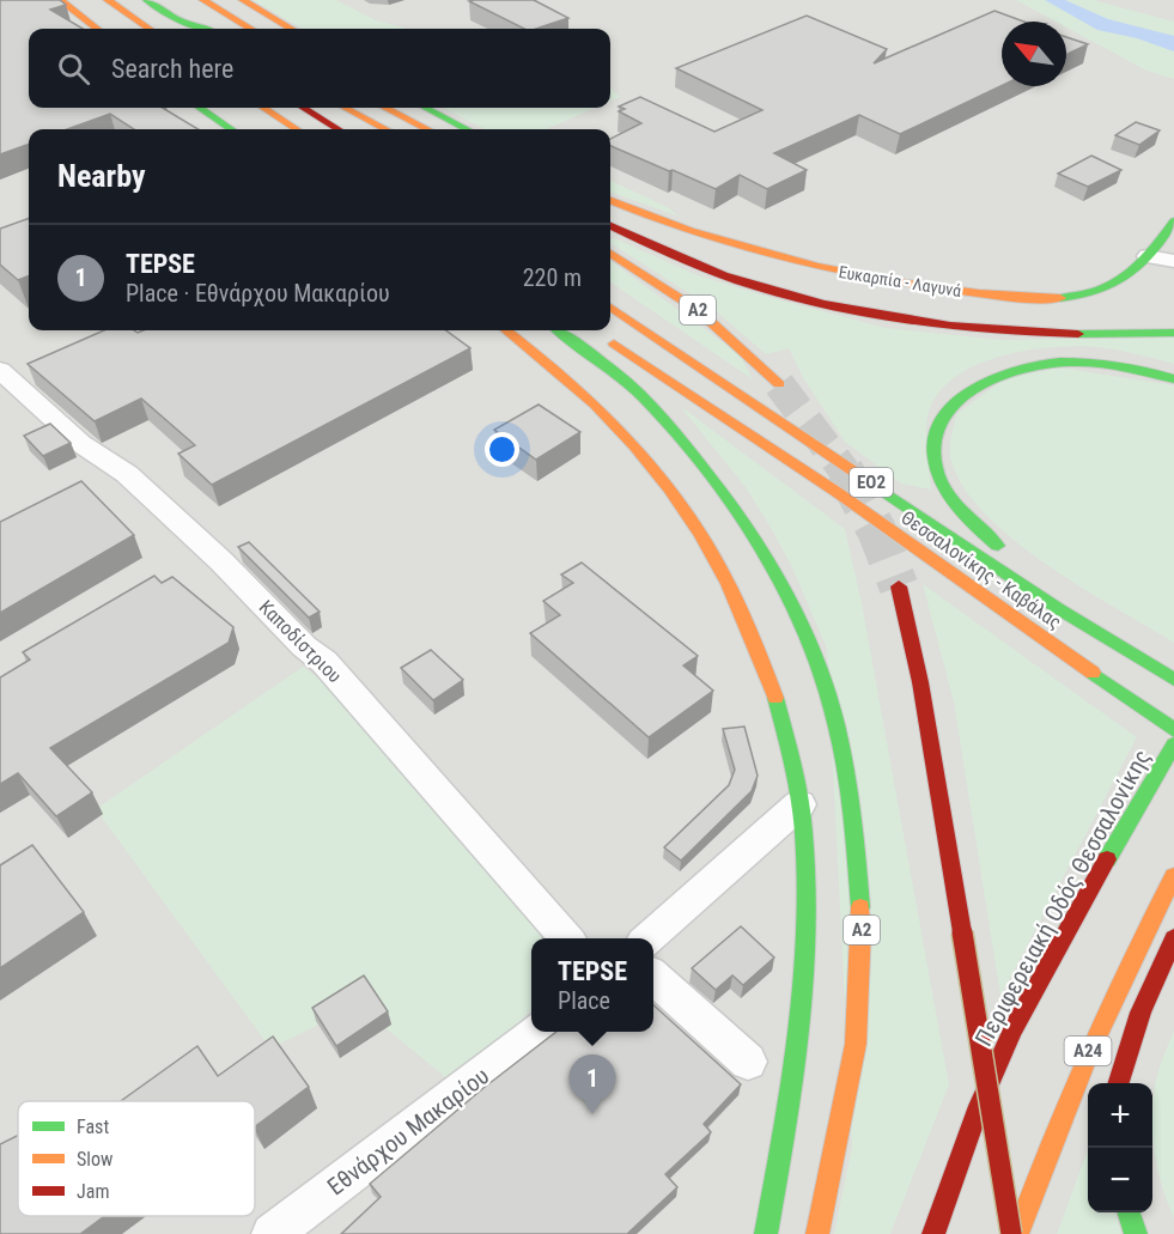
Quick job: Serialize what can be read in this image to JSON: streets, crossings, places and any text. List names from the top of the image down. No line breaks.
{"streets":{"main road":["Ευκαρπία - Λαγυνά","Α2","ΕΟ2","Θεσσαλονίκης - Καβάλας","Περιφερειακή Οδός Θεσσαλονίκης","Α24"],"street":["Καποδίστριου","Εθνάρχου Μακαρίου"]},"legend":["Fast","Slow","Jam"],"north":"top left","page":{"search":"Search here","heading":"Nearby","list":[{"mark":"1","name":"TEPSE","note":"Place · Εθνάρχου Μακαρίου","value":"220 m"}],"popup":["TEPSE","Place"],"pins":"1","map_buttons":["+","−"]}}
